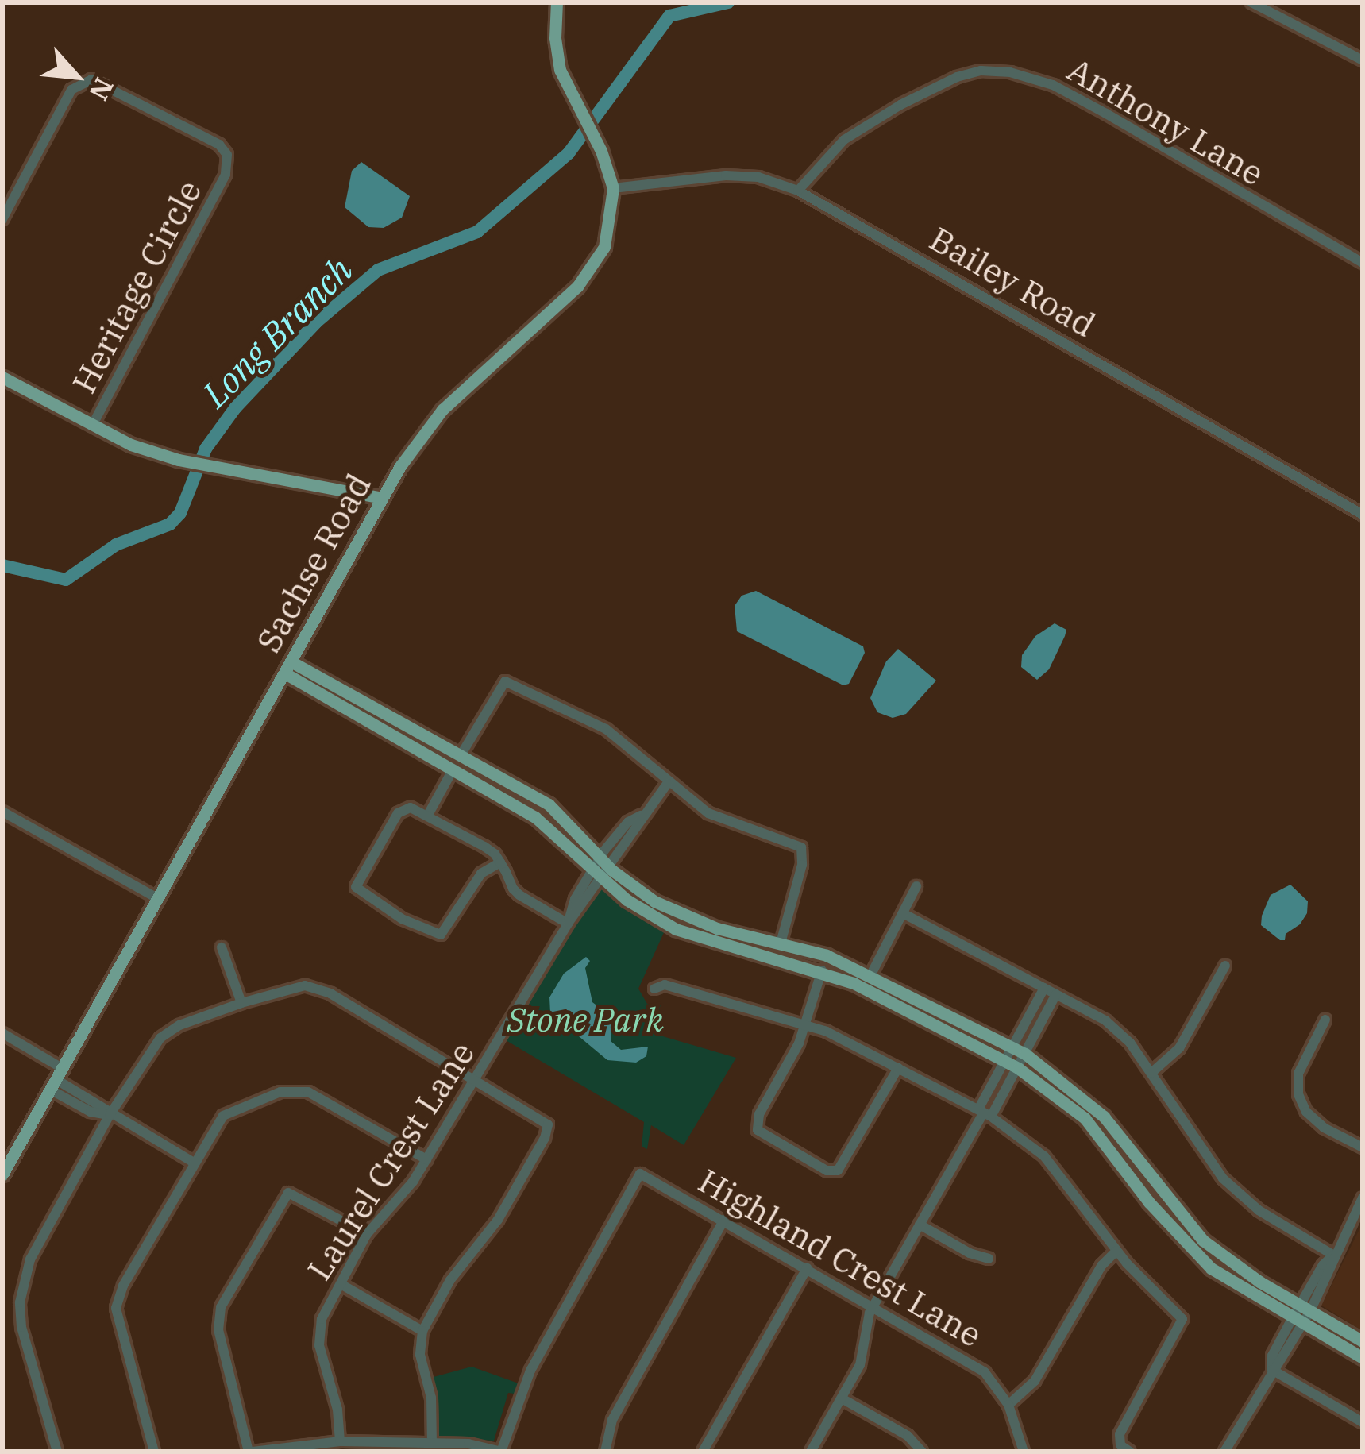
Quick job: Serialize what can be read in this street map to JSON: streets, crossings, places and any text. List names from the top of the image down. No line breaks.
{"streets":{"main road":["Sachse Road"],"street":["Anthony Lane","Bailey Road","Heritage Circle","Laurel Crest Lane","Highland Crest Lane"]},"crossings":[["Anthony Lane","Bailey Road"],["Bailey Road","Sachse Road"]],"water":["Long Branch"],"parks":["Stone Park"],"north":"bottom right"}
